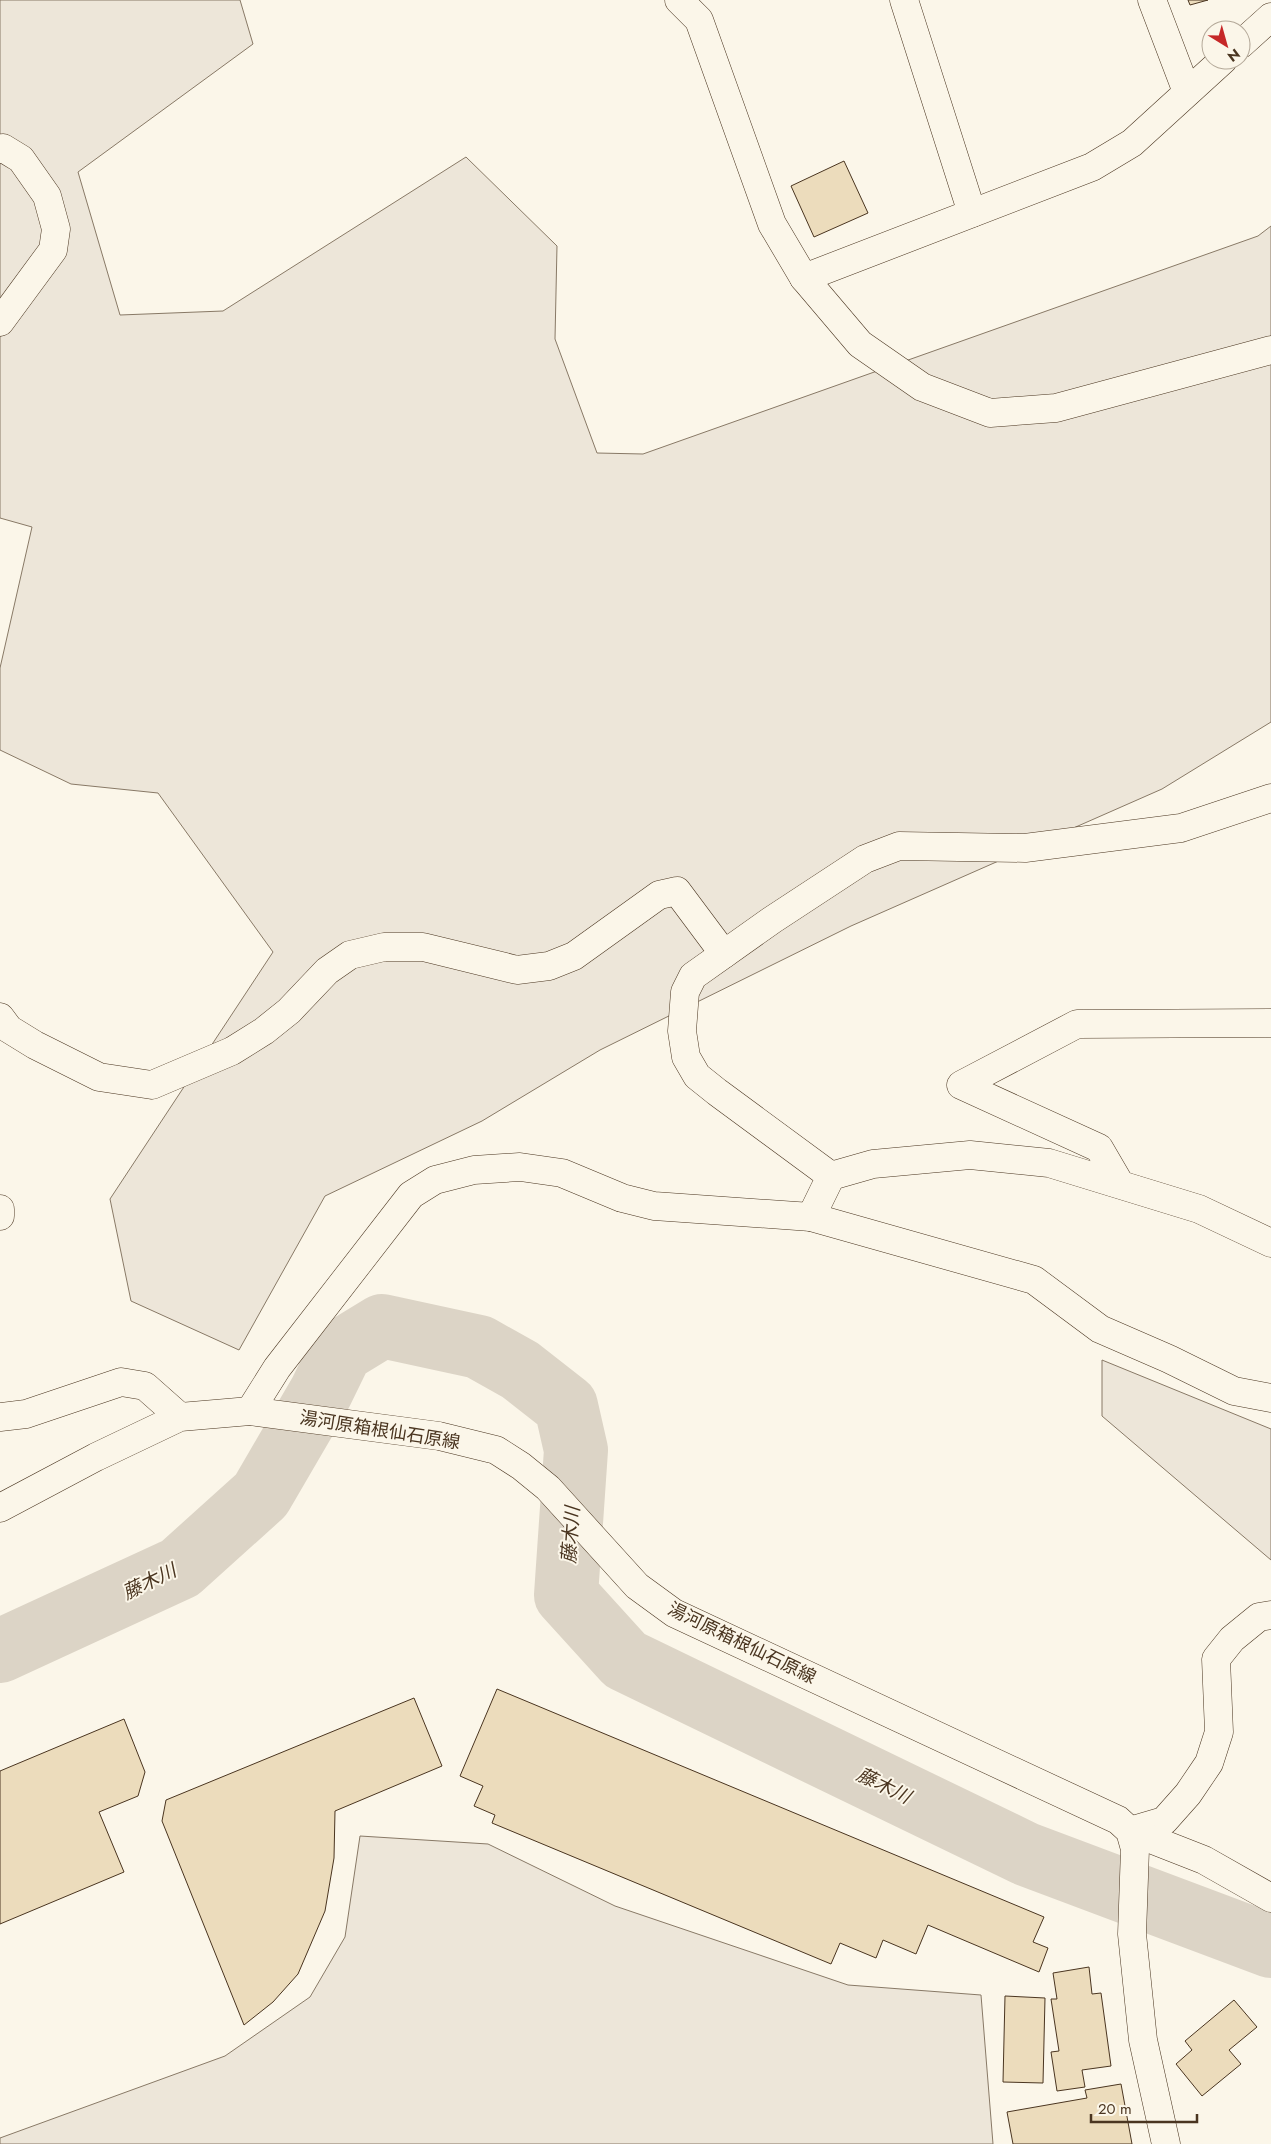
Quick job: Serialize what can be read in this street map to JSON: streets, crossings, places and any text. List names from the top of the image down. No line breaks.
{"streets":{"street":["湯河原箱根仙石原線"]},"water":["藤木川"],"scale_bar":"20 m","north":"bottom right"}
